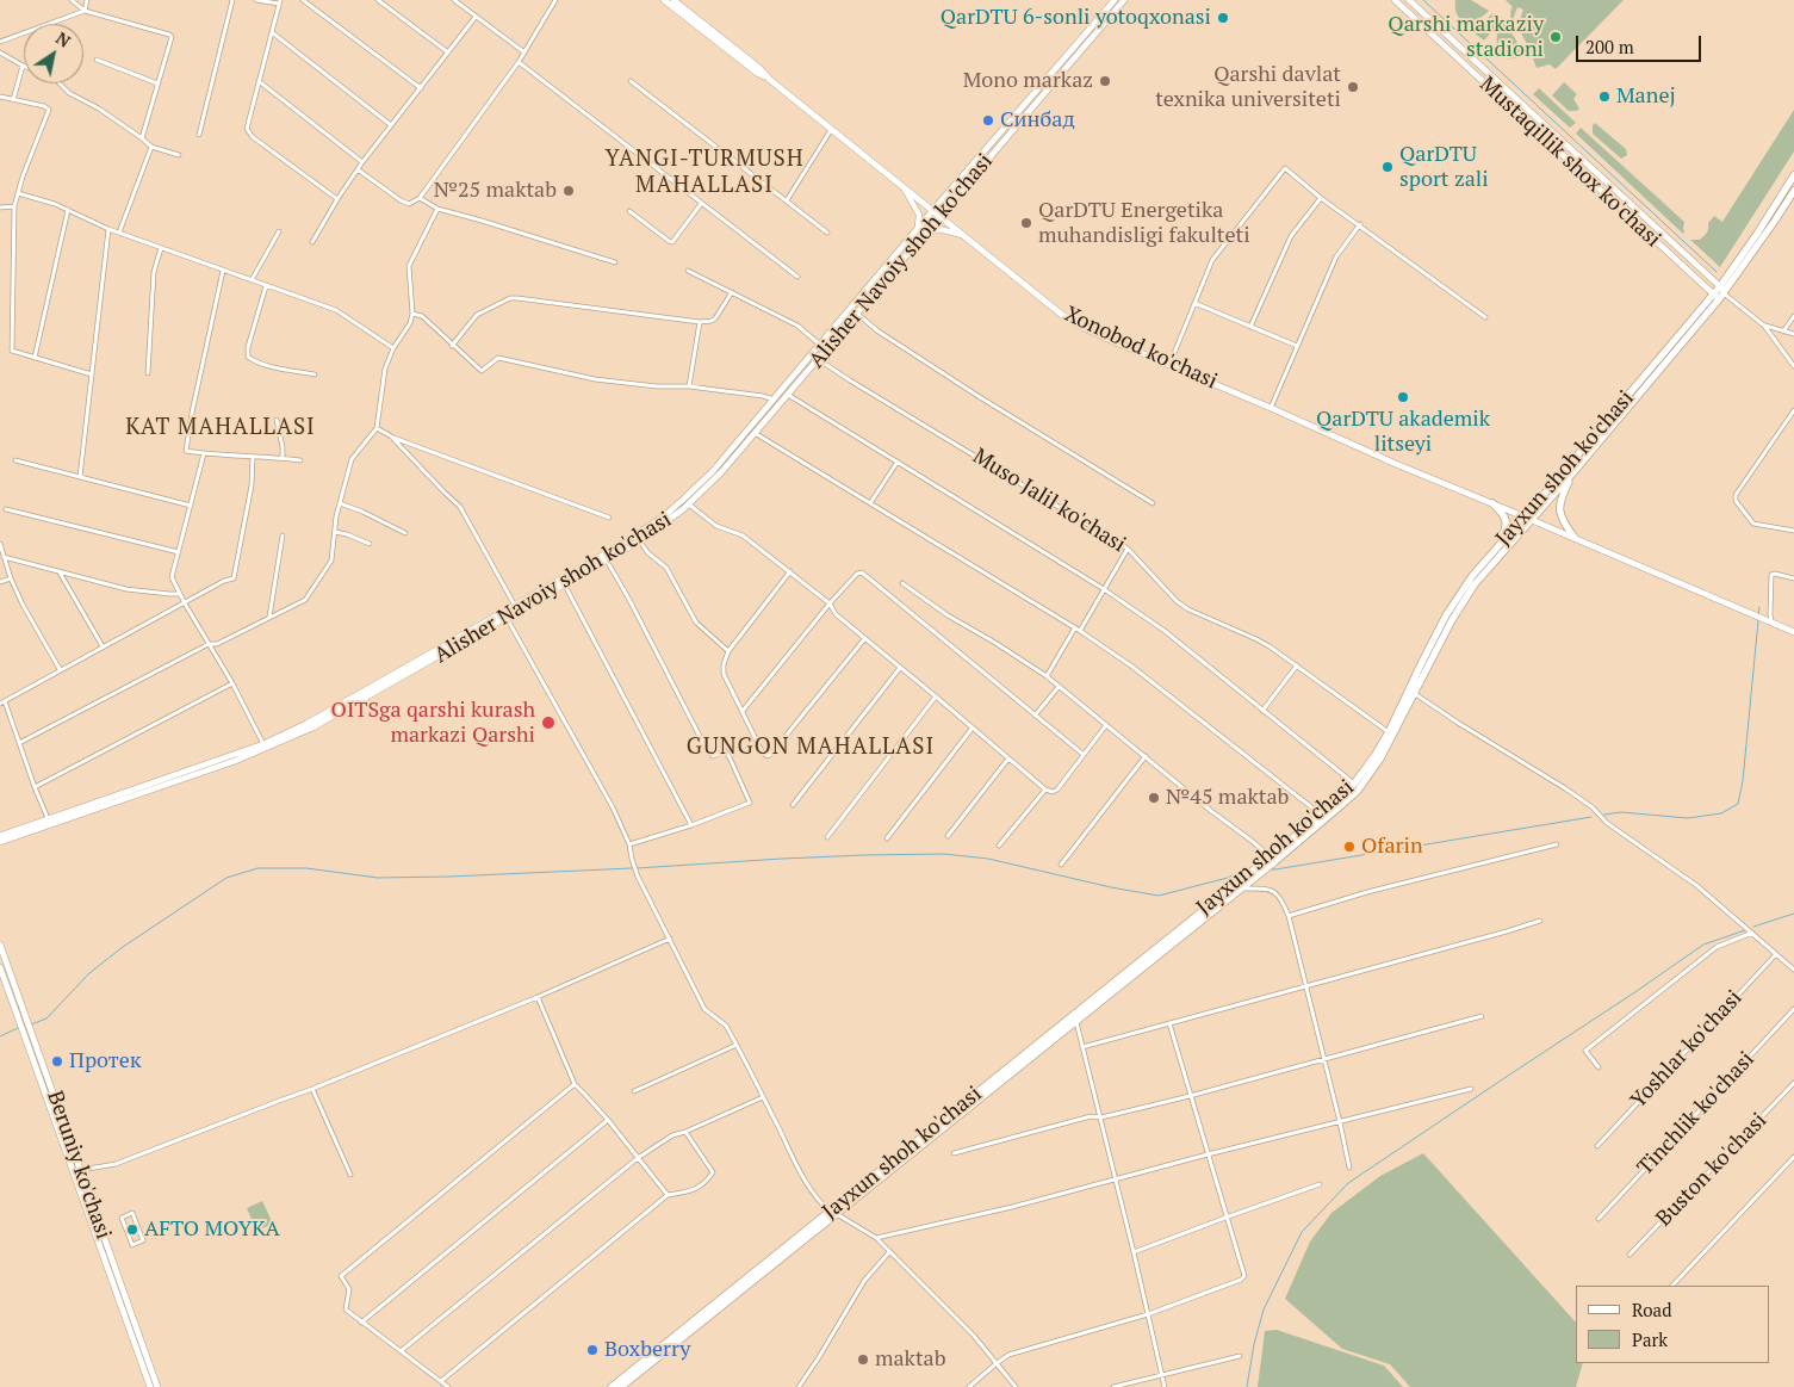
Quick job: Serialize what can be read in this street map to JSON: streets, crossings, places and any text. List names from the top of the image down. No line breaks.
{"streets":{"highway":["Jayxun shoh ko'chasi"],"main road":["Mustaqillik shox ko'chasi","Alisher Navoiy shoh ko'chasi","Xonobod ko'chasi","Beruniy ko'chasi"],"street":["Muso Jalil ko'chasi","Yoshlar ko'chasi","Tinchlik ko'chasi","Buston ko'chasi"]},"crossings":[["Mustaqillik shox ko'chasi","Jayxun shoh ko'chasi"],["Alisher Navoiy shoh ko'chasi","Xonobod ko'chasi"],["Alisher Navoiy shoh ko'chasi","Muso Jalil ko'chasi"],["Xonobod ko'chasi","Jayxun shoh ko'chasi"],["Jayxun shoh ko'chasi","Muso Jalil ko'chasi"]],"districts":["YANGI-TURMUSH MAHALLASI","KAT MAHALLASI","GUNGON MAHALLASI"],"places":["QarDTU 6-sonli yotoqxonasi","Qarshi markaziy stadioni","Mono markaz","Qarshi davlat texnika universiteti","Manej","Синбад","QarDTU sport zali","№25 maktab","QarDTU Energetika muhandisligi fakulteti","QarDTU akademik litseyi","OITSga qarshi kurash markazi Qarshi","№45 maktab","Ofarin","Протек","AFTO MOYKA","Boxberry","maktab"],"legend":["Road","Park"],"scale_bar":"200 m","north":"top right"}
